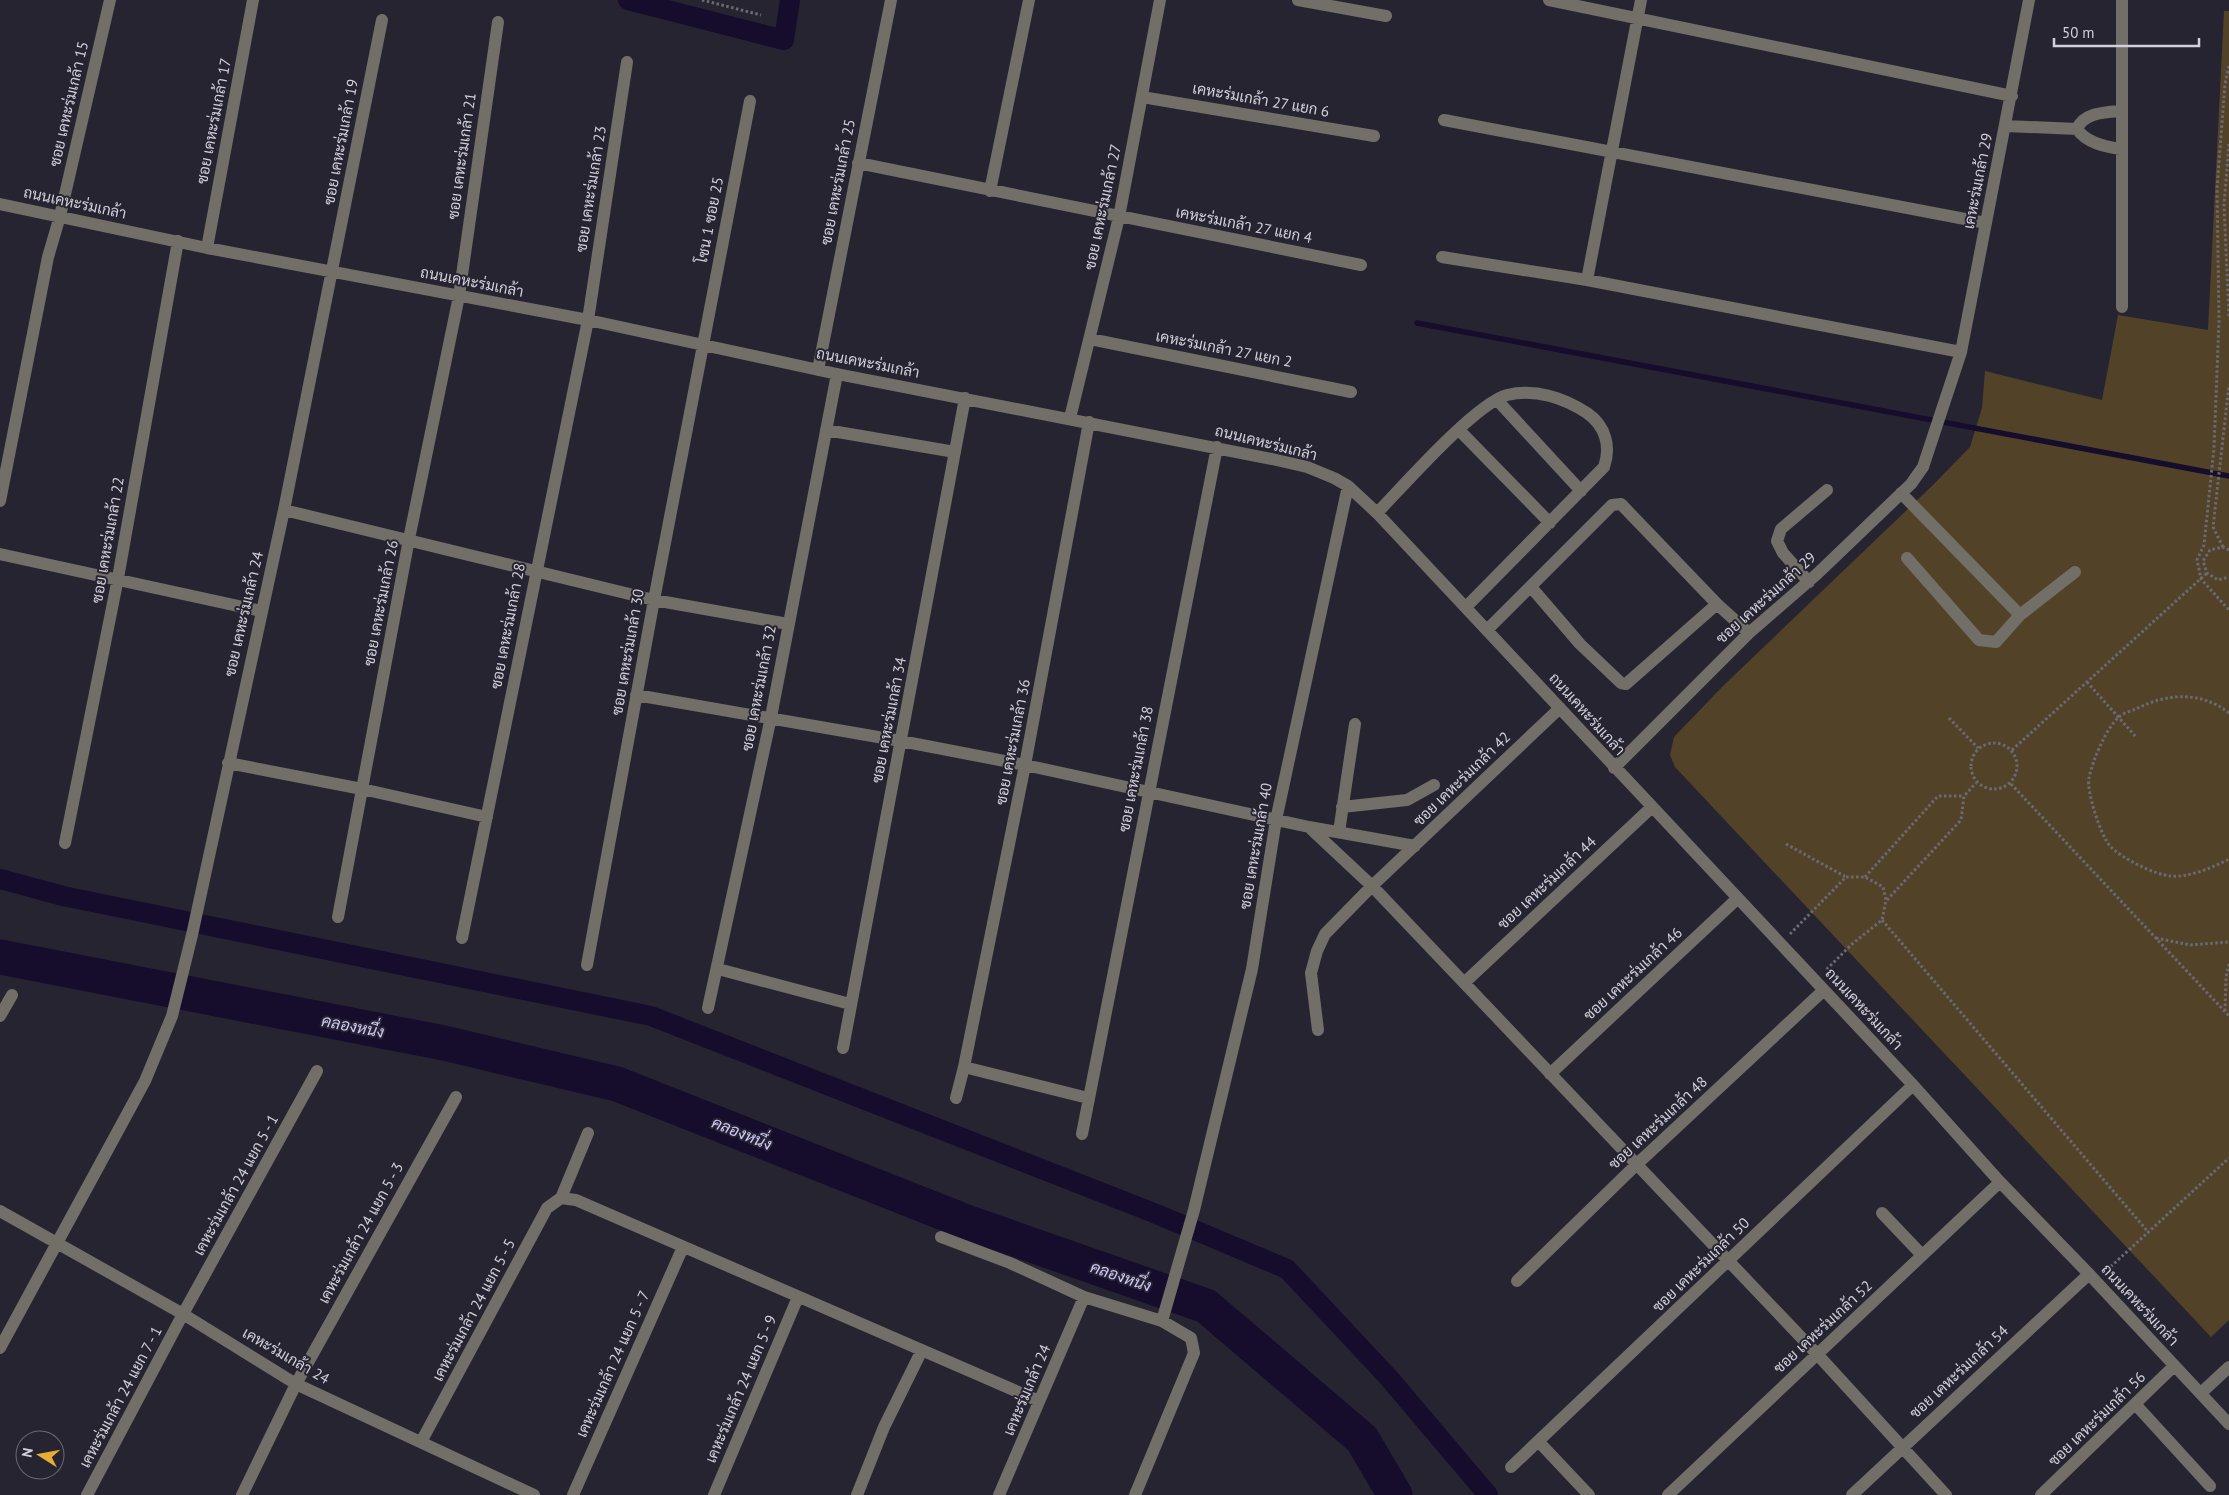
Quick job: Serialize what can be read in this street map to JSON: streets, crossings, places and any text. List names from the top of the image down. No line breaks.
{"streets":{"street":["เคหะร่มเกล้า 27 แยก 6","ซอย เคหะร่มเกล้า 15","ซอย เคหะร่มเกล้า 17","ซอย เคหะร่มเกล้า 19","ซอย เคหะร่มเกล้า 21","เคหะร่มเกล้า 29","ซอย เคหะร่มเกล้า 25","ซอย เคหะร่มเกล้า 23","ถนนเคหะร่มเกล้า","ซอย เคหะร่มเกล้า 27","โซน 1 ซอย 25","เคหะร่มเกล้า 27 แยก 4","เคหะร่มเกล้า 27 แยก 2","ซอย เคหะร่มเกล้า 22","ซอย เคหะร่มเกล้า 29","ซอย เคหะร่มเกล้า 26","ซอย เคหะร่มเกล้า 24","ซอย เคหะร่มเกล้า 28","ซอย เคหะร่มเกล้า 30","ซอย เคหะร่มเกล้า 32","ซอย เคหะร่มเกล้า 34","ซอย เคหะร่มเกล้า 36","ซอย เคหะร่มเกล้า 38","ซอย เคหะร่มเกล้า 42","ซอย เคหะร่มเกล้า 40","ซอย เคหะร่มเกล้า 44","ซอย เคหะร่มเกล้า 46","ซอย เคหะร่มเกล้า 48","เคหะร่มเกล้า 24 แยก 5 - 1","เคหะร่มเกล้า 24 แยก 5 - 3","ซอย เคหะร่มเกล้า 50","เคหะร่มเกล้า 24 แยก 5 - 5","ซอย เคหะร่มเกล้า 52","เคหะร่มเกล้า 24","เคหะร่มเกล้า 24 แยก 5 - 7","ซอย เคหะร่มเกล้า 54","เคหะร่มเกล้า 24 แยก 5 - 9","เคหะร่มเกล้า 24 แยก 7 - 1","ซอย เคหะร่มเกล้า 56"]},"crossings":[["เคหะร่มเกล้า 27 แยก 6","ซอย เคหะร่มเกล้า 27"],["ซอย เคหะร่มเกล้า 15","ถนนเคหะร่มเกล้า"],["ซอย เคหะร่มเกล้า 17","ถนนเคหะร่มเกล้า"],["ซอย เคหะร่มเกล้า 19","ถนนเคหะร่มเกล้า"],["ซอย เคหะร่มเกล้า 19","ซอย เคหะร่มเกล้า 24"],["ซอย เคหะร่มเกล้า 21","ถนนเคหะร่มเกล้า"],["ซอย เคหะร่มเกล้า 21","ซอย เคหะร่มเกล้า 26"],["เคหะร่มเกล้า 29","ซอย เคหะร่มเกล้า 29"],["ซอย เคหะร่มเกล้า 25","ถนนเคหะร่มเกล้า"],["ซอย เคหะร่มเกล้า 25","เคหะร่มเกล้า 27 แยก 4"],["ซอย เคหะร่มเกล้า 23","ถนนเคหะร่มเกล้า"],["ซอย เคหะร่มเกล้า 23","ซอย เคหะร่มเกล้า 28"],["ถนนเคหะร่มเกล้า","ซอย เคหะร่มเกล้า 27"],["ถนนเคหะร่มเกล้า","โซน 1 ซอย 25"],["ถนนเคหะร่มเกล้า","ซอย เคหะร่มเกล้า 22"],["ถนนเคหะร่มเกล้า","ซอย เคหะร่มเกล้า 29"],["ถนนเคหะร่มเกล้า","ซอย เคหะร่มเกล้า 26"],["ถนนเคหะร่มเกล้า","ซอย เคหะร่มเกล้า 24"],["ถนนเคหะร่มเกล้า","ซอย เคหะร่มเกล้า 28"],["ถนนเคหะร่มเกล้า","ซอย เคหะร่มเกล้า 30"],["ถนนเคหะร่มเกล้า","ซอย เคหะร่มเกล้า 32"],["ถนนเคหะร่มเกล้า","ซอย เคหะร่มเกล้า 34"],["ถนนเคหะร่มเกล้า","ซอย เคหะร่มเกล้า 36"],["ถนนเคหะร่มเกล้า","ซอย เคหะร่มเกล้า 38"],["ถนนเคหะร่มเกล้า","ซอย เคหะร่มเกล้า 42"],["ถนนเคหะร่มเกล้า","ซอย เคหะร่มเกล้า 40"],["ถนนเคหะร่มเกล้า","ซอย เคหะร่มเกล้า 44"],["ถนนเคหะร่มเกล้า","ซอย เคหะร่มเกล้า 46"],["ถนนเคหะร่มเกล้า","ซอย เคหะร่มเกล้า 48"],["ถนนเคหะร่มเกล้า","ซอย เคหะร่มเกล้า 50"],["ถนนเคหะร่มเกล้า","ซอย เคหะร่มเกล้า 52"],["ถนนเคหะร่มเกล้า","ซอย เคหะร่มเกล้า 54"],["ถนนเคหะร่มเกล้า","ซอย เคหะร่มเกล้า 56"],["ซอย เคหะร่มเกล้า 27","เคหะร่มเกล้า 27 แยก 4"],["ซอย เคหะร่มเกล้า 27","เคหะร่มเกล้า 27 แยก 2"],["โซน 1 ซอย 25","ซอย เคหะร่มเกล้า 30"],["ซอย เคหะร่มเกล้า 24","เคหะร่มเกล้า 24"],["เคหะร่มเกล้า 24 แยก 5 - 1","เคหะร่มเกล้า 24"],["เคหะร่มเกล้า 24 แยก 5 - 1","เคหะร่มเกล้า 24 แยก 7 - 1"],["เคหะร่มเกล้า 24 แยก 5 - 3","เคหะร่มเกล้า 24"],["เคหะร่มเกล้า 24 แยก 5 - 5","เคหะร่มเกล้า 24"],["เคหะร่มเกล้า 24","เคหะร่มเกล้า 24 แยก 7 - 1"]],"water":["คลองหนึ่ง"],"scale_bar":"50 m","north":"left"}
